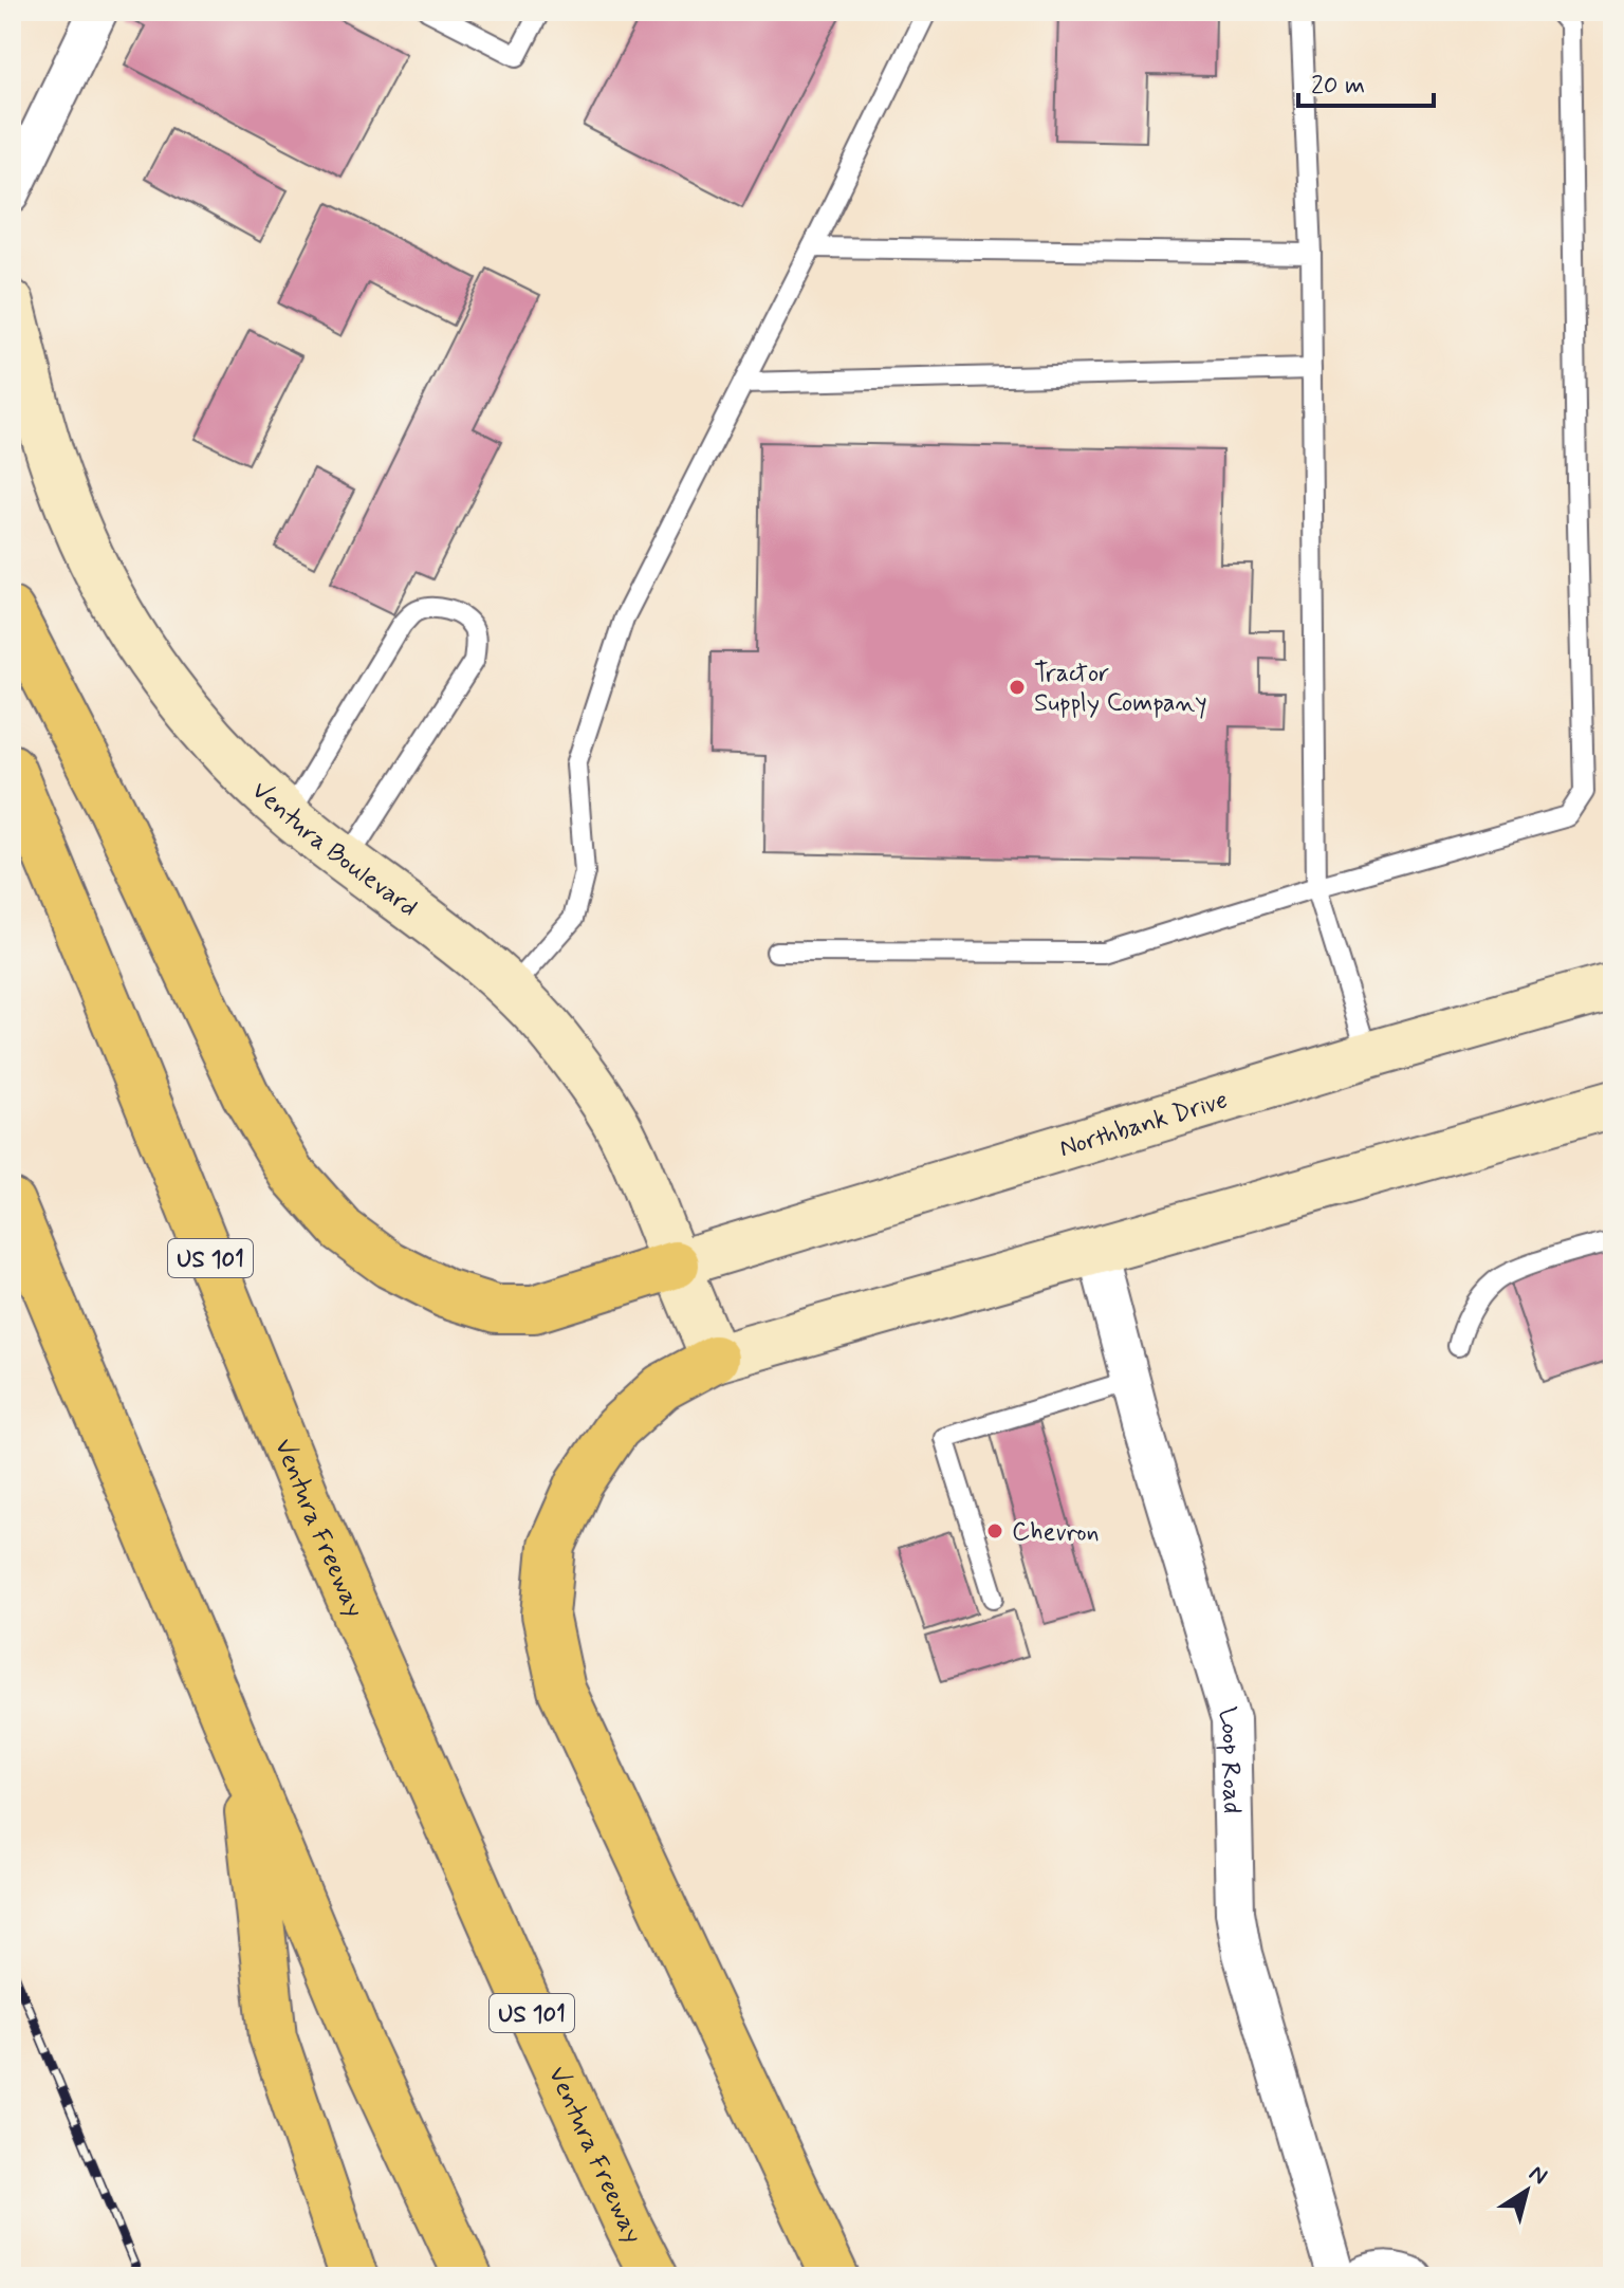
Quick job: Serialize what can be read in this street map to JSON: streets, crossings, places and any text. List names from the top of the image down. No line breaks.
{"streets":{"highway":["US 101","Ventura Freeway"],"main road":["Ventura Boulevard","Northbank Drive"],"street":["Loop Road"]},"crossings":[["Ventura Boulevard","Northbank Drive"]],"places":["Tractor Supply Company","Chevron"],"scale_bar":"20 m","north":"top right"}
